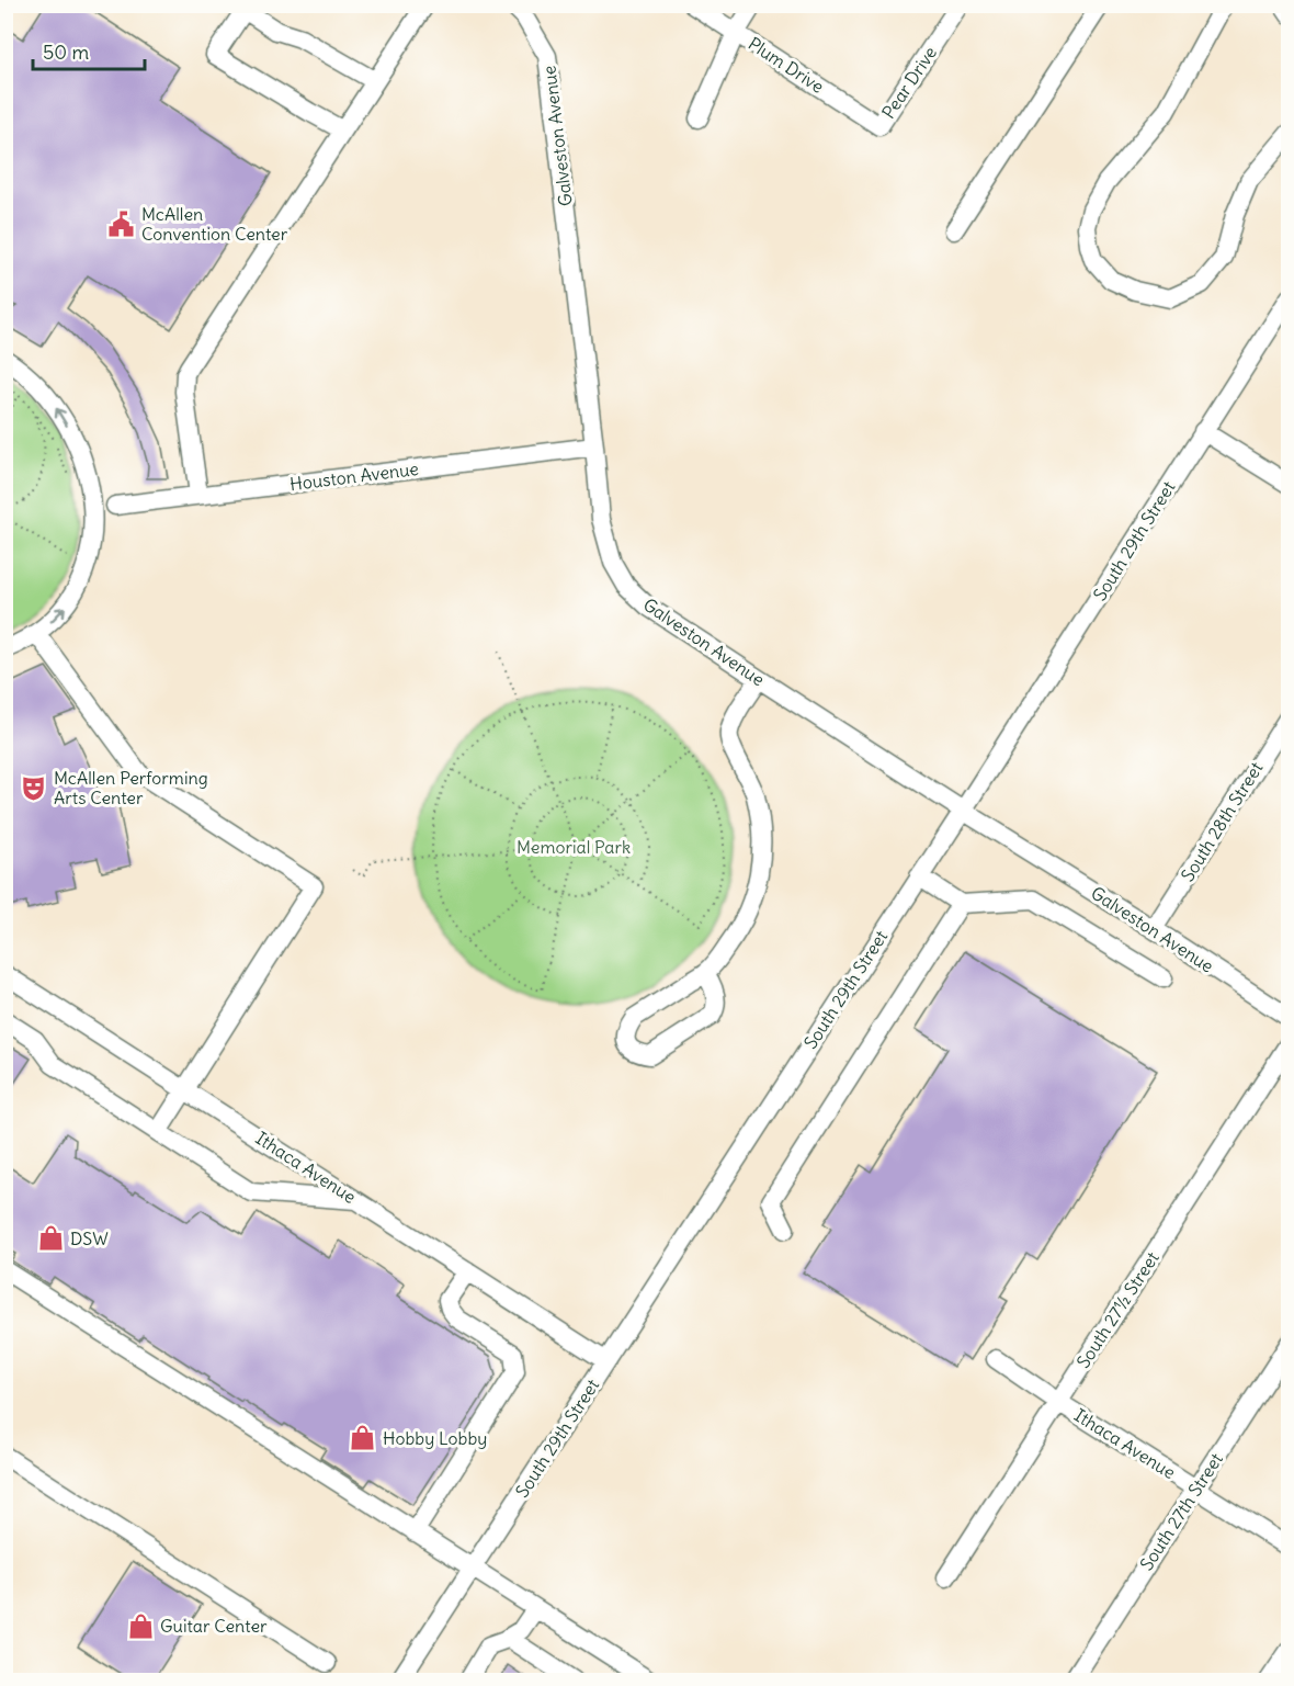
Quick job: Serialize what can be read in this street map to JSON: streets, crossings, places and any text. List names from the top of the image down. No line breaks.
{"streets":{"street":["Plum Drive","Pear Drive","Galveston Avenue","Houston Avenue","South 29th Street","South 28th Street","Ithaca Avenue","South 27½ Street","South 27th Street"]},"crossings":[["Plum Drive","Pear Drive"],["Galveston Avenue","Houston Avenue"],["Galveston Avenue","South 29th Street"],["Galveston Avenue","South 28th Street"],["South 29th Street","Ithaca Avenue"],["Ithaca Avenue","South 27½ Street"],["Ithaca Avenue","South 27th Street"]],"parks":["Memorial Park"],"places":{"public building":["McAllen Convention Center"],"theatre":["McAllen Performing Arts Center"],"shop":["DSW","Hobby Lobby","Guitar Center"]},"scale_bar":"50 m"}
